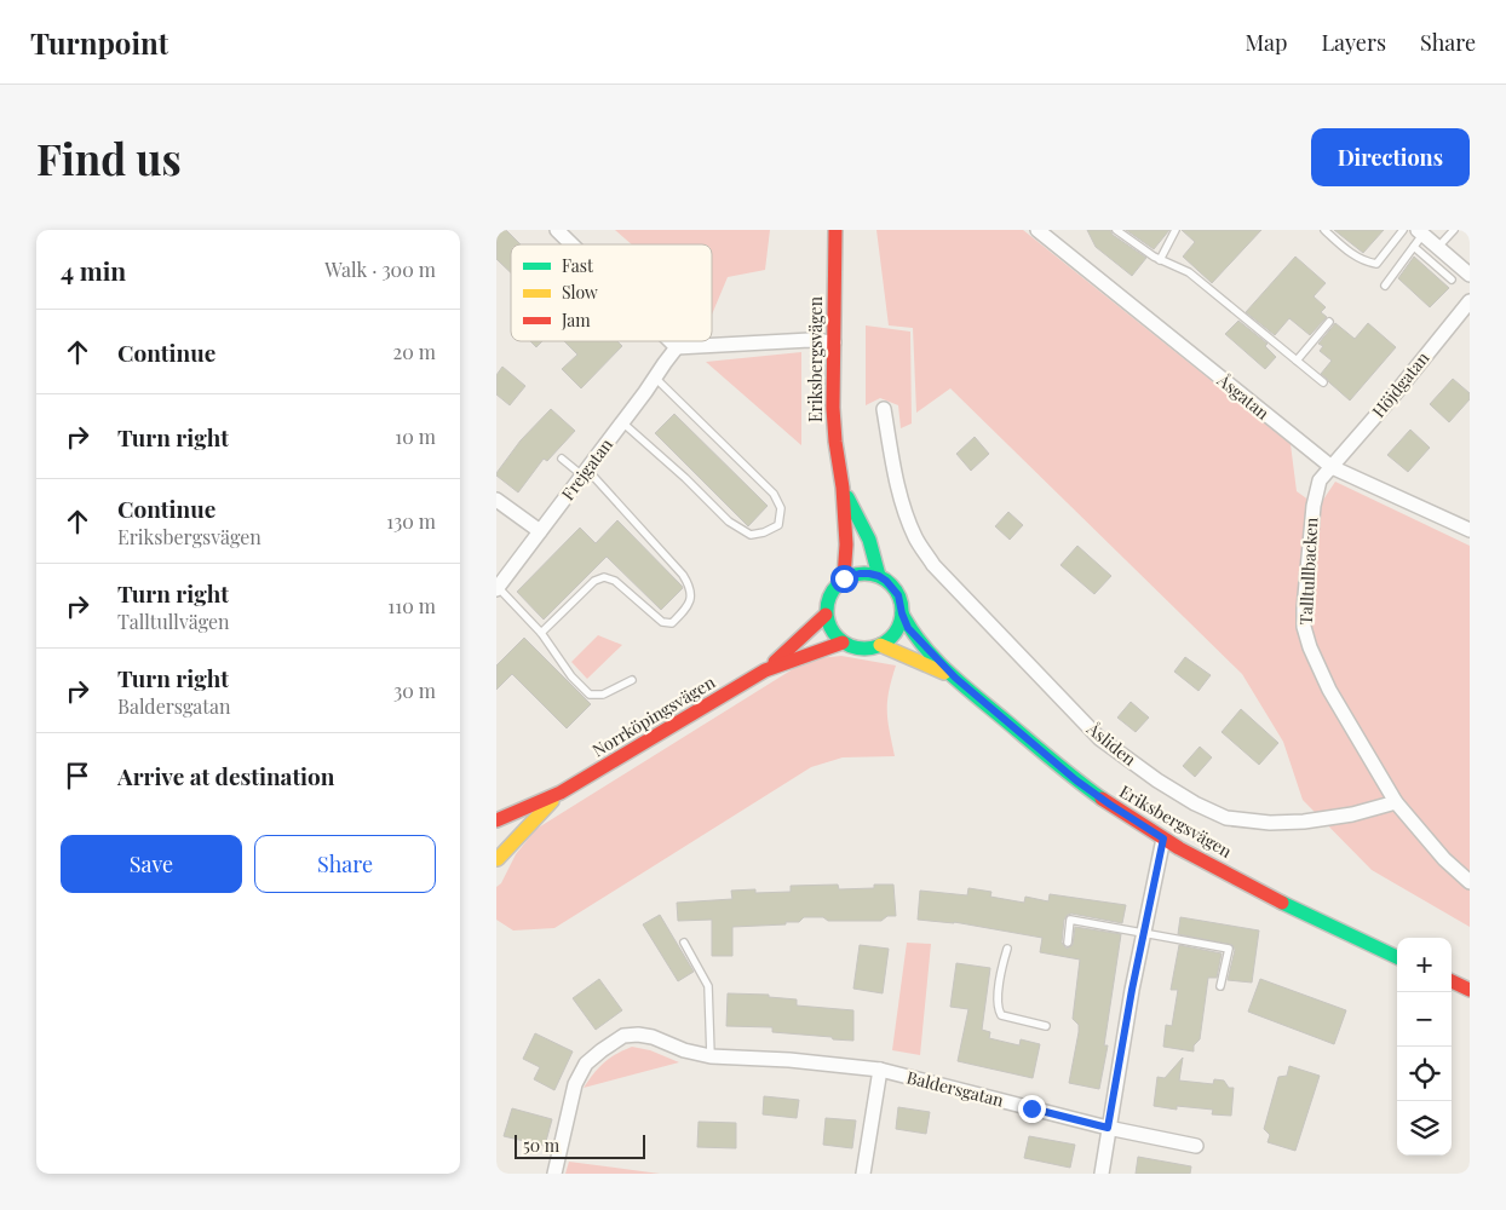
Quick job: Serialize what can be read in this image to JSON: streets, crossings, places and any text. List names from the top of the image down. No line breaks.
{"streets":{"main road":["Eriksbergsvägen","Norrköpingsvägen"],"street":["Höjdgatan","Åsgatan","Frejgatan","Talltullbacken","Åsliden","Baldersgatan"]},"crossings":[["Eriksbergsvägen","Norrköpingsvägen"],["Höjdgatan","Åsgatan"],["Höjdgatan","Talltullbacken"],["Åsgatan","Talltullbacken"],["Talltullbacken","Åsliden"]],"legend":["Fast","Slow","Jam"],"scale_bar":"50 m","page":{"header":"Turnpoint","nav":["Map","Layers","Share"],"buttons":["Directions",["Save","Share"]],"title":"Find us","heading":["4 min","Walk · 300 m"],"list":[["Continue","20 m"],["Turn right","10 m"],["Continue","Eriksbergsvägen","130 m"],["Turn right","Talltullvägen","110 m"],["Turn right","Baldersgatan","30 m"],"Arrive at destination"],"map_buttons":["+","−"],"scale":"50 m"}}
